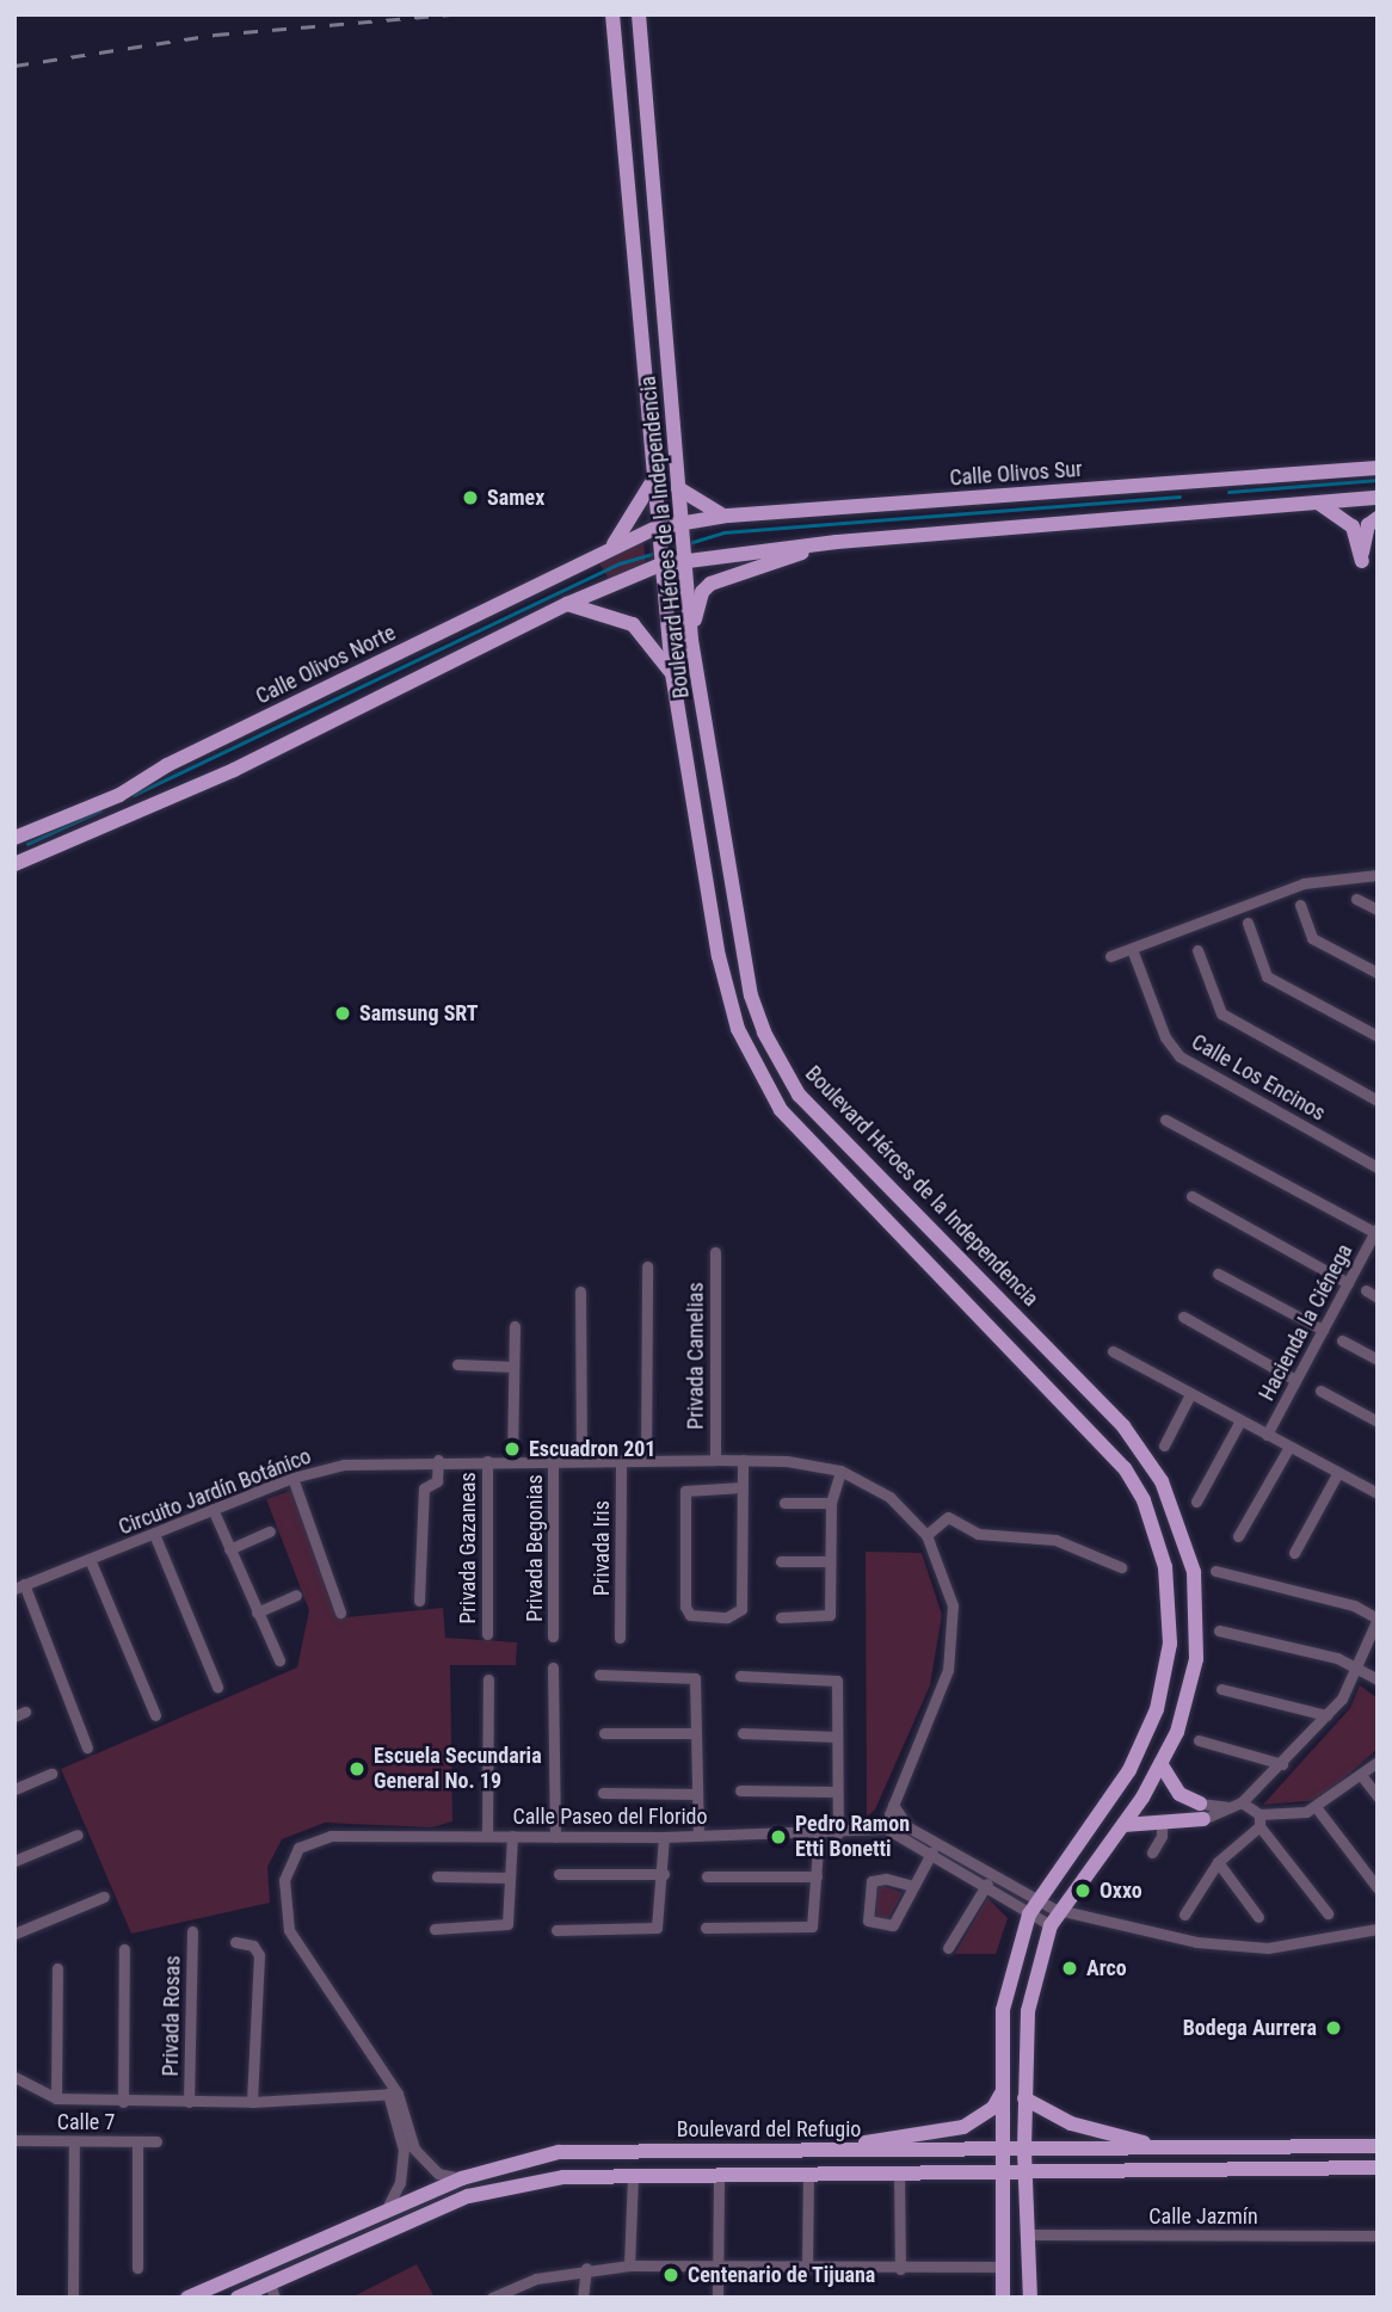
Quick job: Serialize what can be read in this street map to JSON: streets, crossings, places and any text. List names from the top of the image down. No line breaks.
{"streets":{"main road":["Calle Olivos Sur","Boulevard Héroes de la Independencia","Calle Olivos Norte","Boulevard del Refugio"],"street":["Calle Los Encinos","Hacienda la Ciénega","Privada Camelias","Circuito Jardín Botánico","Privada Gazaneas","Privada Begonias","Privada Iris","Calle Paseo del Florido","Privada Rosas","Calle 7","Calle Jazmín"]},"crossings":[["Calle Olivos Sur","Boulevard Héroes de la Independencia"],["Calle Olivos Sur","Calle Olivos Norte"],["Boulevard Héroes de la Independencia","Calle Olivos Norte"],["Boulevard Héroes de la Independencia","Boulevard del Refugio"],["Boulevard Héroes de la Independencia","Calle Jazmín"],["Privada Camelias","Circuito Jardín Botánico"],["Circuito Jardín Botánico","Privada Gazaneas"],["Circuito Jardín Botánico","Privada Begonias"],["Circuito Jardín Botánico","Privada Iris"],["Circuito Jardín Botánico","Calle Paseo del Florido"]],"places":["Samex","Samsung SRT","Escuadron 201","Escuela Secundaria General No. 19","Pedro Ramon Etti Bonetti","Oxxo","Arco","Bodega Aurrera","Centenario de Tijuana"]}
